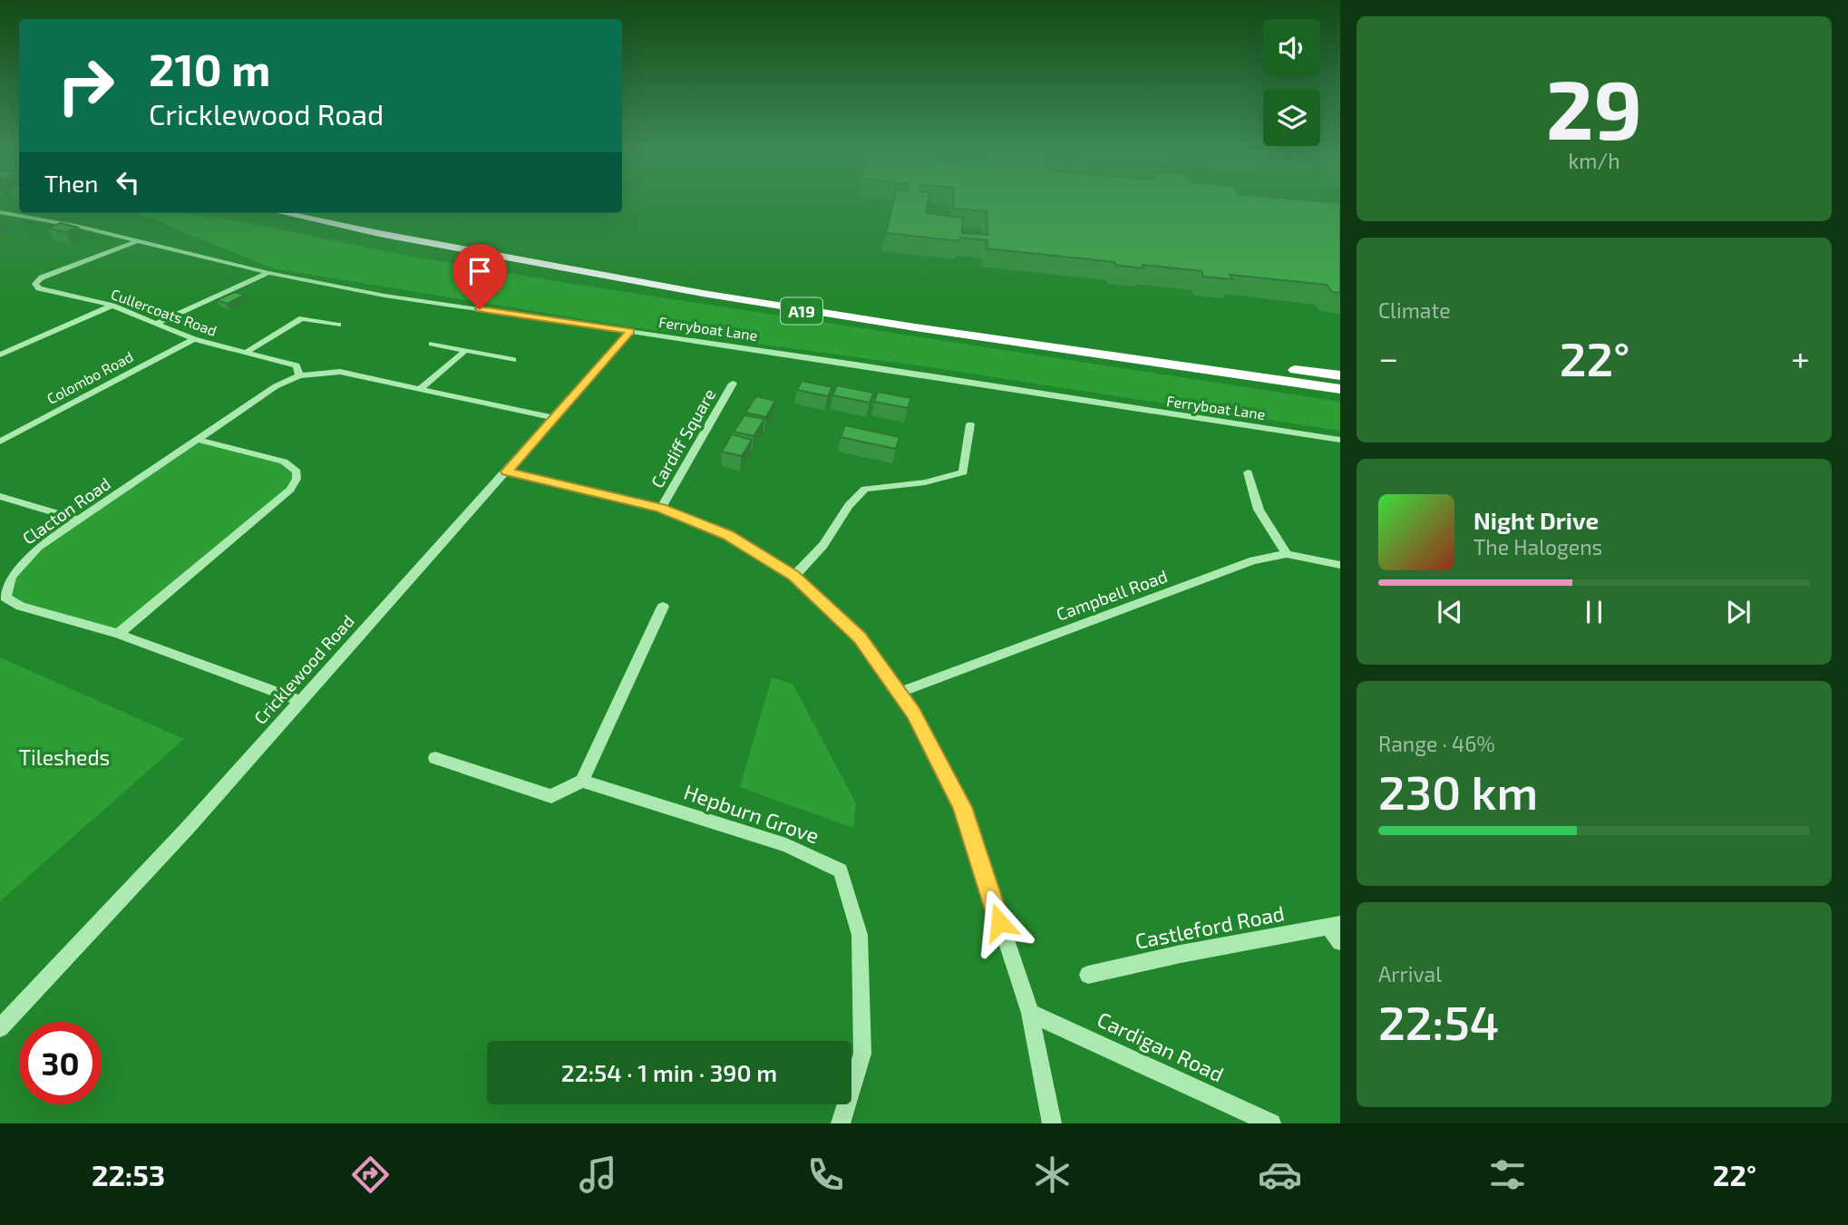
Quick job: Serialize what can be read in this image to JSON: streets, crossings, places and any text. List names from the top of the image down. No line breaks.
{"streets":{"highway":["A19"],"street":["Cullercoats Road","Ferryboat Lane","Colombo Road","Cardiff Square","Clacton Road","Campbell Road","Cricklewood Road","Hepburn Grove","Castleford Road","Cardigan Road"]},"crossings":[["Cullercoats Road","Ferryboat Lane"],["Cullercoats Road","Colombo Road"],["Cullercoats Road","Clacton Road"],["Ferryboat Lane","Cricklewood Road"],["Clacton Road","Cricklewood Road"]],"parks":["Tilesheds"],"page":{"tile":[["29","km/h"],"Climate",["Range · 46%","230 km"],["Arrival","22:54"]],"turn":["210 m","Cricklewood Road"],"then":"Then","heat":["−","22°","+"],"song":["Night Drive","The Halogens"],"limit":"30","trip":"22:54 · 1 min · 390 m","tabs":["22:53","22°"]}}
